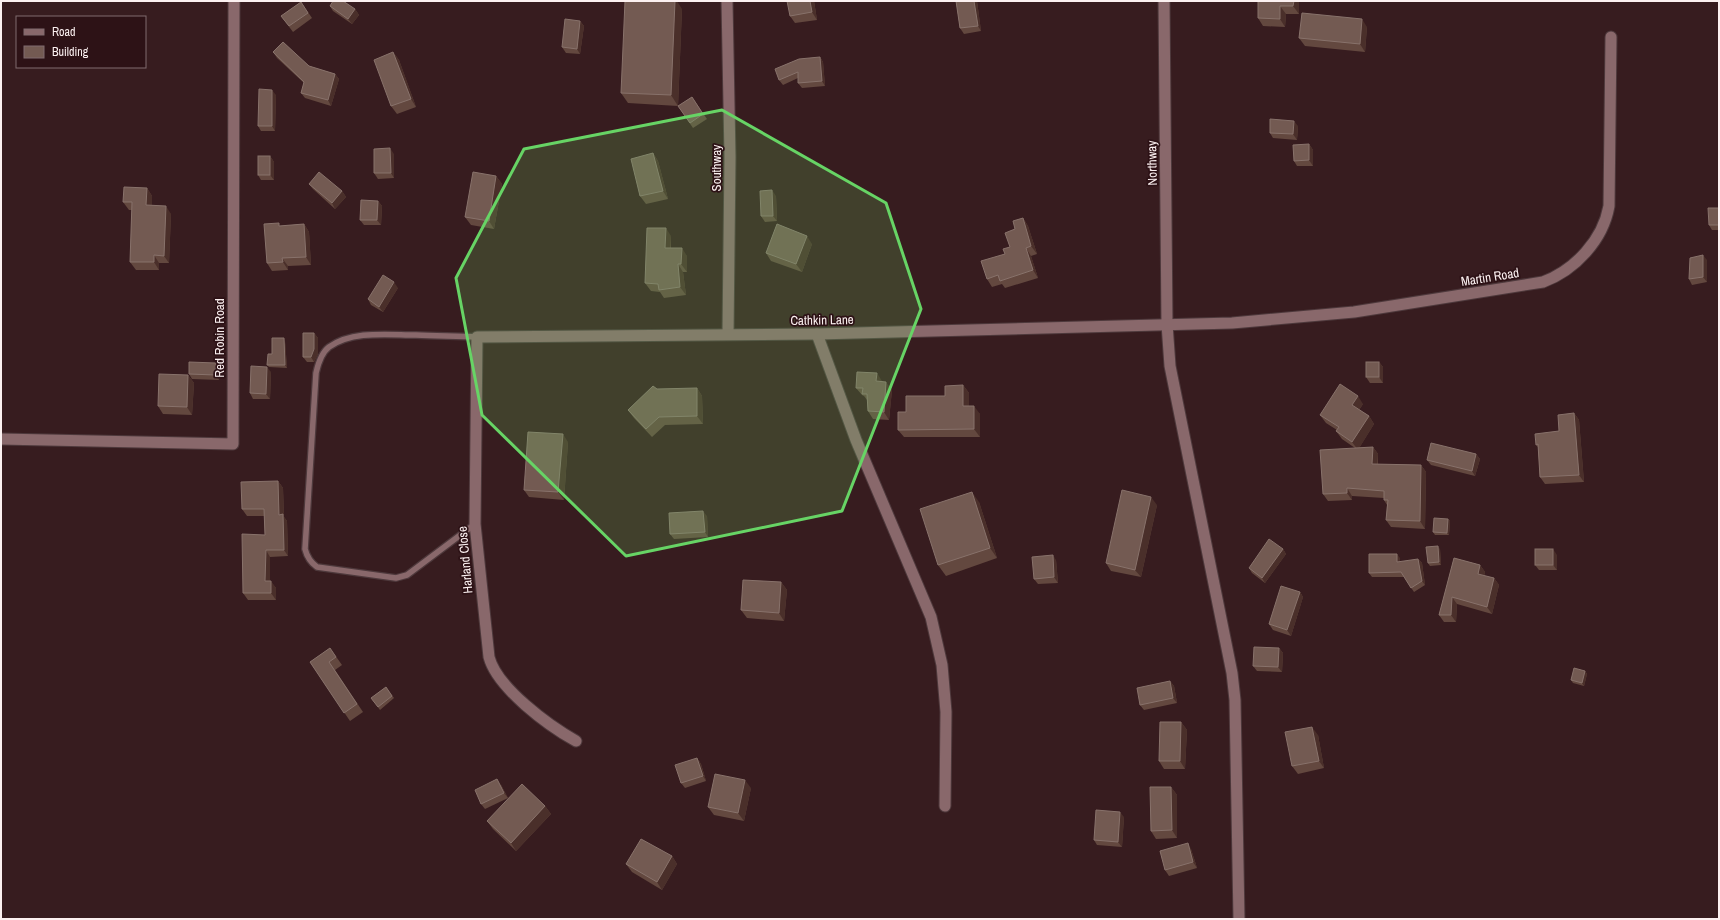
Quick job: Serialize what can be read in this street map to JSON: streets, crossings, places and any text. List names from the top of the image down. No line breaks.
{"streets":{"street":["Northway","Southway","Martin Road","Cathkin Lane","Red Robin Road","Harland Close"]},"crossings":[["Northway","Martin Road"],["Northway","Cathkin Lane"],["Southway","Cathkin Lane"],["Martin Road","Cathkin Lane"],["Cathkin Lane","Harland Close"]],"legend":["Road","Building"]}
